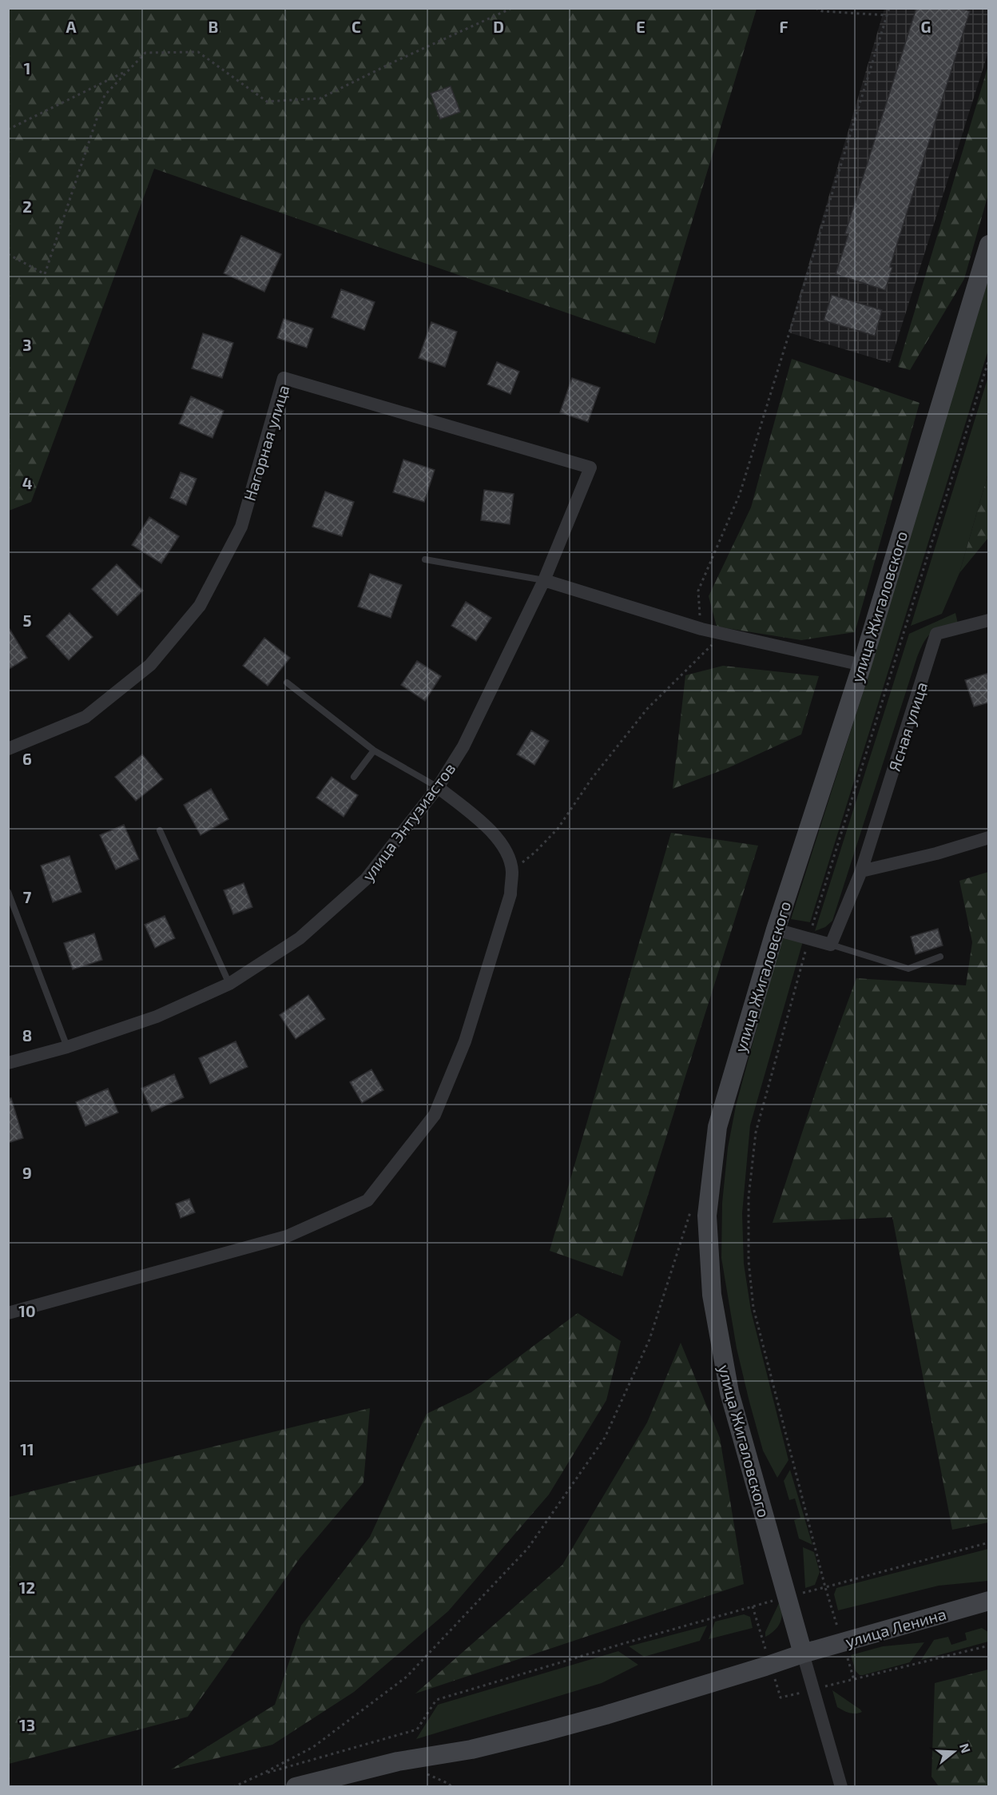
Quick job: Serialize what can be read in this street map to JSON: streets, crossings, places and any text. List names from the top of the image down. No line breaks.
{"streets":{"main road":["улица Жигаловского","улица Ленина"],"street":["Нагорная улица","Ясная улица","улица Энтузиастов"]},"crossings":[["Нагорная улица","улица Энтузиастов"],["улица Жигаловского","улица Ленина"]],"north":"right","grid":{"columns":["A","B","C","D","E","F","G"],"rows":["1","2","3","4","5","6","7","8","9","10","11","12","13"]}}
